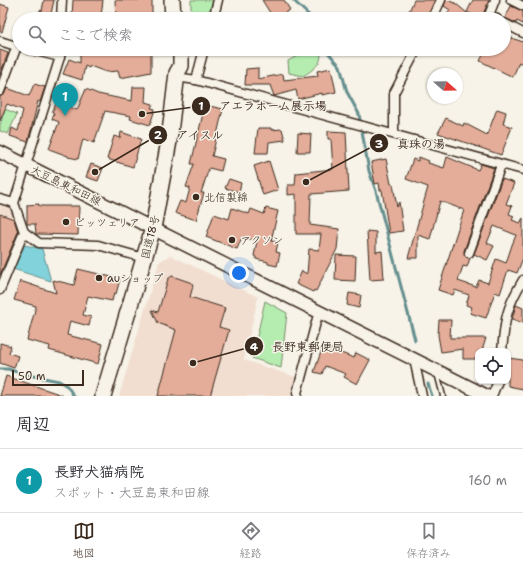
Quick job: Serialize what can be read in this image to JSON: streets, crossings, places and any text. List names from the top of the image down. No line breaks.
{"streets":{"highway":["国道18号"],"street":["大豆島東和田線"]},"crossings":[["大豆島東和田線","国道18号"]],"places":["アエラホーム展示場","アイスル","真珠の湯","北信製綿","ピッツェリア","アクソン","auショップ","長野東郵便局"],"scale_bar":"50 m","north":"right","page":{"search":"ここで検索","pins":"1","scale":"50 m","heading":"周辺","list":[{"mark":"1","name":"長野犬猫病院","note":"スポット · 大豆島東和田線","value":"160 m"}],"nav":["地図","経路","保存済み"]}}
